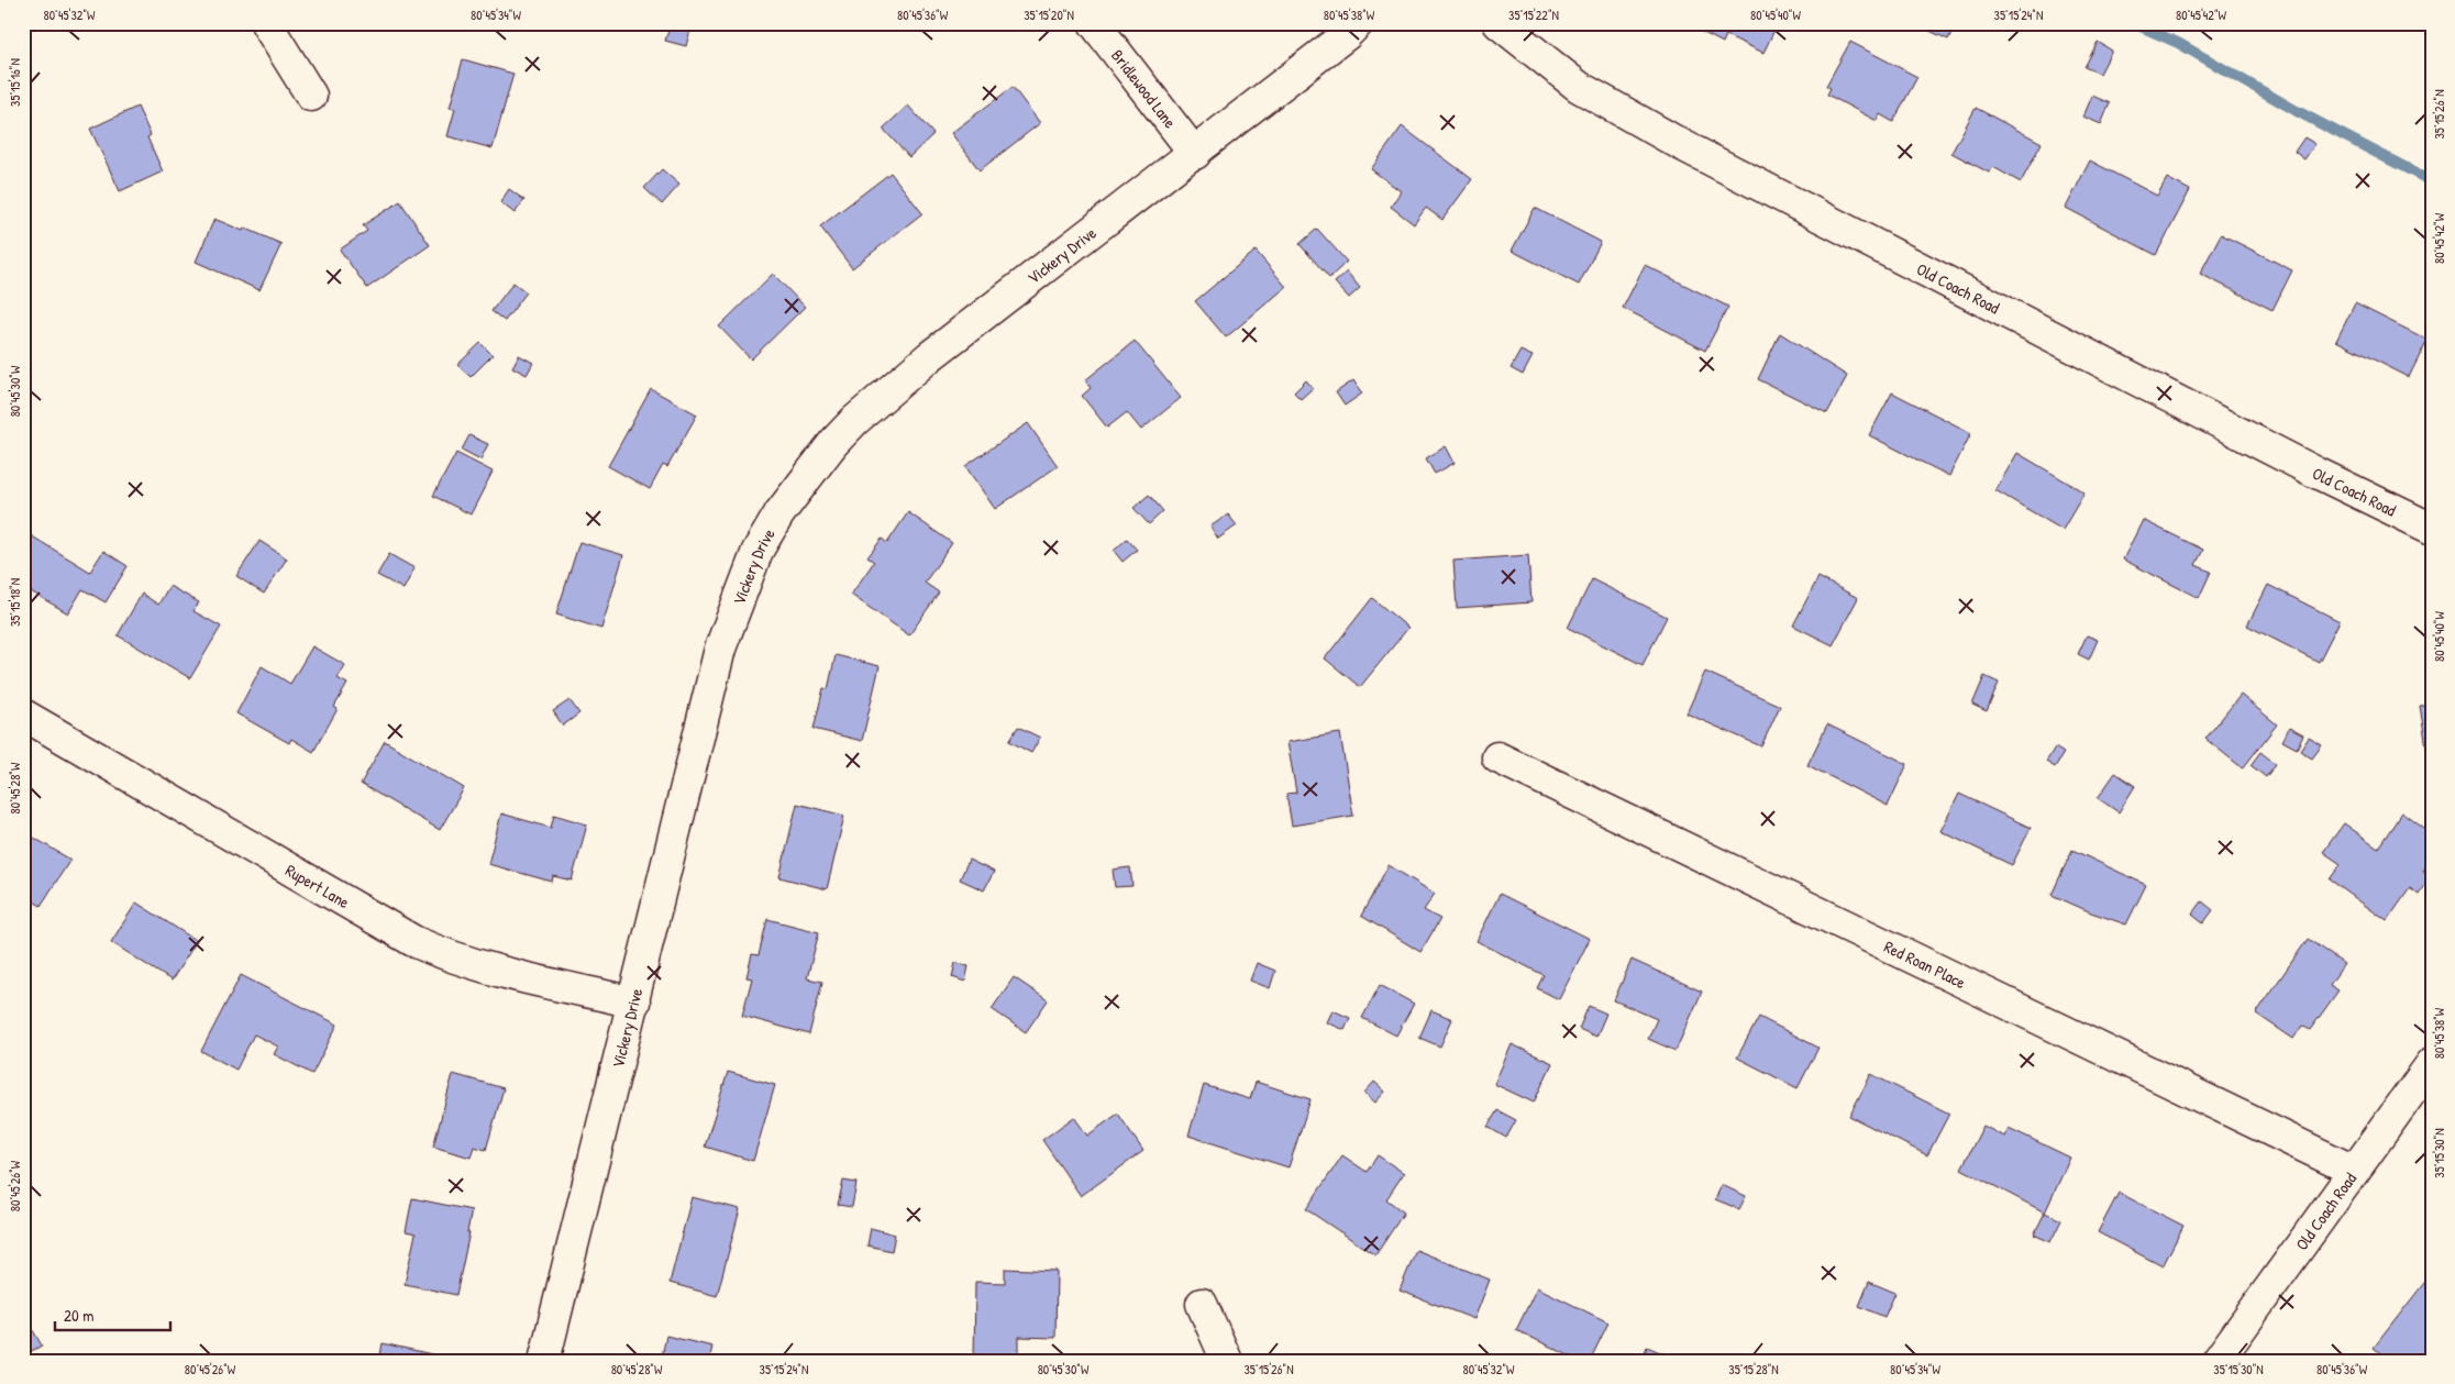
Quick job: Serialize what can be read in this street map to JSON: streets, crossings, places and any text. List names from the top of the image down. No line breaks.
{"streets":{"street":["Bridlewood Lane","Vickery Drive","Old Coach Road","Rupert Lane","Red Roan Place"]},"crossings":[["Bridlewood Lane","Vickery Drive"],["Vickery Drive","Rupert Lane"],["Old Coach Road","Red Roan Place"]],"scale_bar":"20 m","coordinates":["80°45'32\"W","80°45'34\"W","80°45'36\"W","35°15'20\"N","80°45'38\"W","35°15'22\"N","80°45'40\"W","35°15'24\"N","80°45'42\"W","35°15'16\"N","35°15'26\"N","80°45'30\"W","35°15'18\"N","80°45'28\"W","35°15'30\"N","80°45'26\"W","35°15'28\"N"]}
